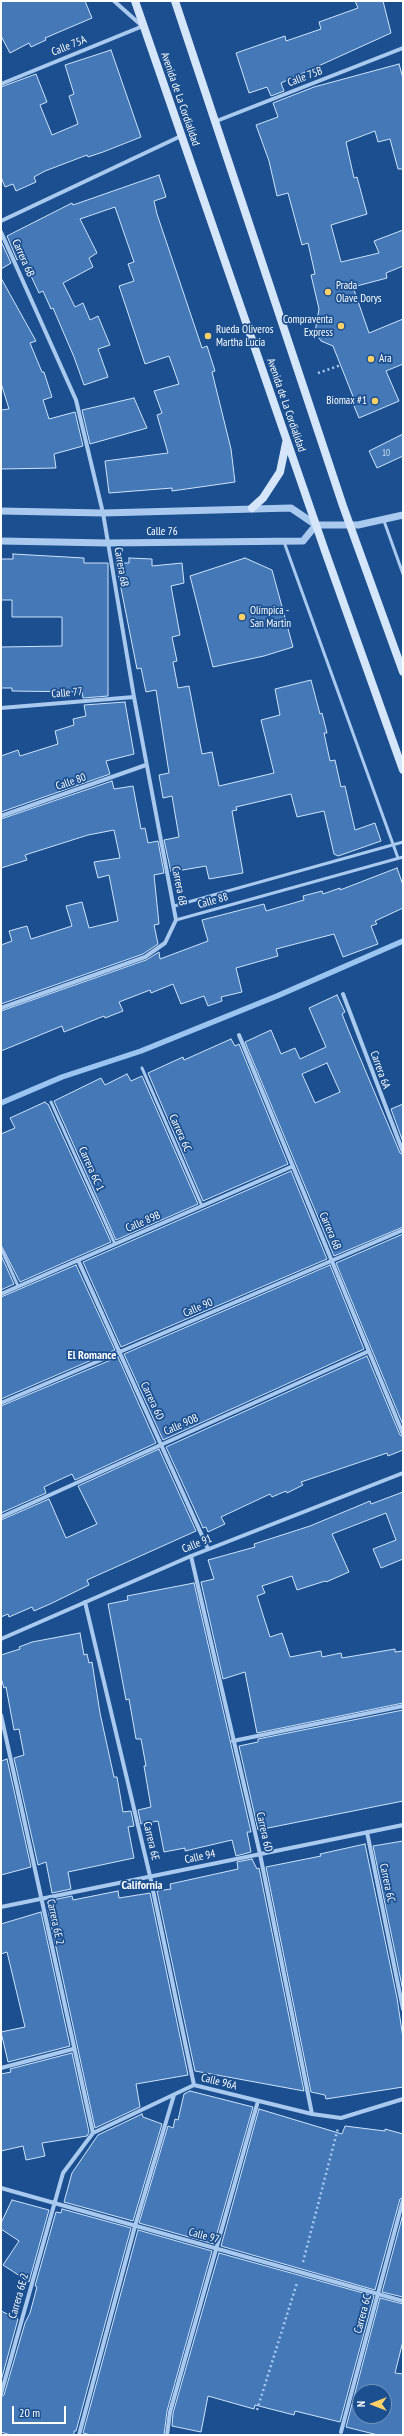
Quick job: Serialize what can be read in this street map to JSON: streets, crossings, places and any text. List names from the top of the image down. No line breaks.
{"streets":{"main road":["Avenida de La Cordialidad"],"street":["Calle 75A","Calle 75B","Carrera 6B","Calle 76","Calle 77","Calle 80","Carrera 6A","Carrera 6C","Calle 89B","Calle 90","Carrera 6D","Calle 90B","Calle 91","Carrera 6E","Calle 94","Carrera 6E 2","Calle 96A","Calle 97"],"lane":["Calle 88","Carrera 6C 1"]},"crossings":[["Calle 75A","Avenida de La Cordialidad"],["Calle 75B","Avenida de La Cordialidad"],["Avenida de La Cordialidad","Calle 76"],["Carrera 6B","Calle 76"],["Carrera 6B","Calle 77"],["Carrera 6B","Calle 80"],["Carrera 6B","Calle 88"],["Carrera 6B","Calle 89B"],["Carrera 6B","Calle 90"],["Carrera 6B","Calle 90B"],["Carrera 6C","Calle 89B"],["Carrera 6C","Calle 94"],["Carrera 6C","Calle 97"],["Carrera 6C 1","Calle 89B"],["Calle 89B","Carrera 6D"],["Calle 90","Carrera 6D"],["Carrera 6D","Calle 90B"],["Carrera 6D","Calle 91"],["Carrera 6D","Calle 94"],["Carrera 6D","Calle 96A"],["Calle 91","Carrera 6E"],["Carrera 6E","Calle 94"],["Carrera 6E","Calle 96A"],["Calle 94","Carrera 6E 2"],["Carrera 6E 2","Calle 96A"],["Carrera 6E 2","Calle 97"],["Calle 96A","Calle 97"]],"districts":["El Romance","California"],"places":["Prada Olave Dorys","Compraventa Express","Rueda Oliveros Martha Lucia","Ara","Biomax #1","Olímpica - San Martin"],"house_numbers":["10"],"scale_bar":"20 m","north":"left"}
